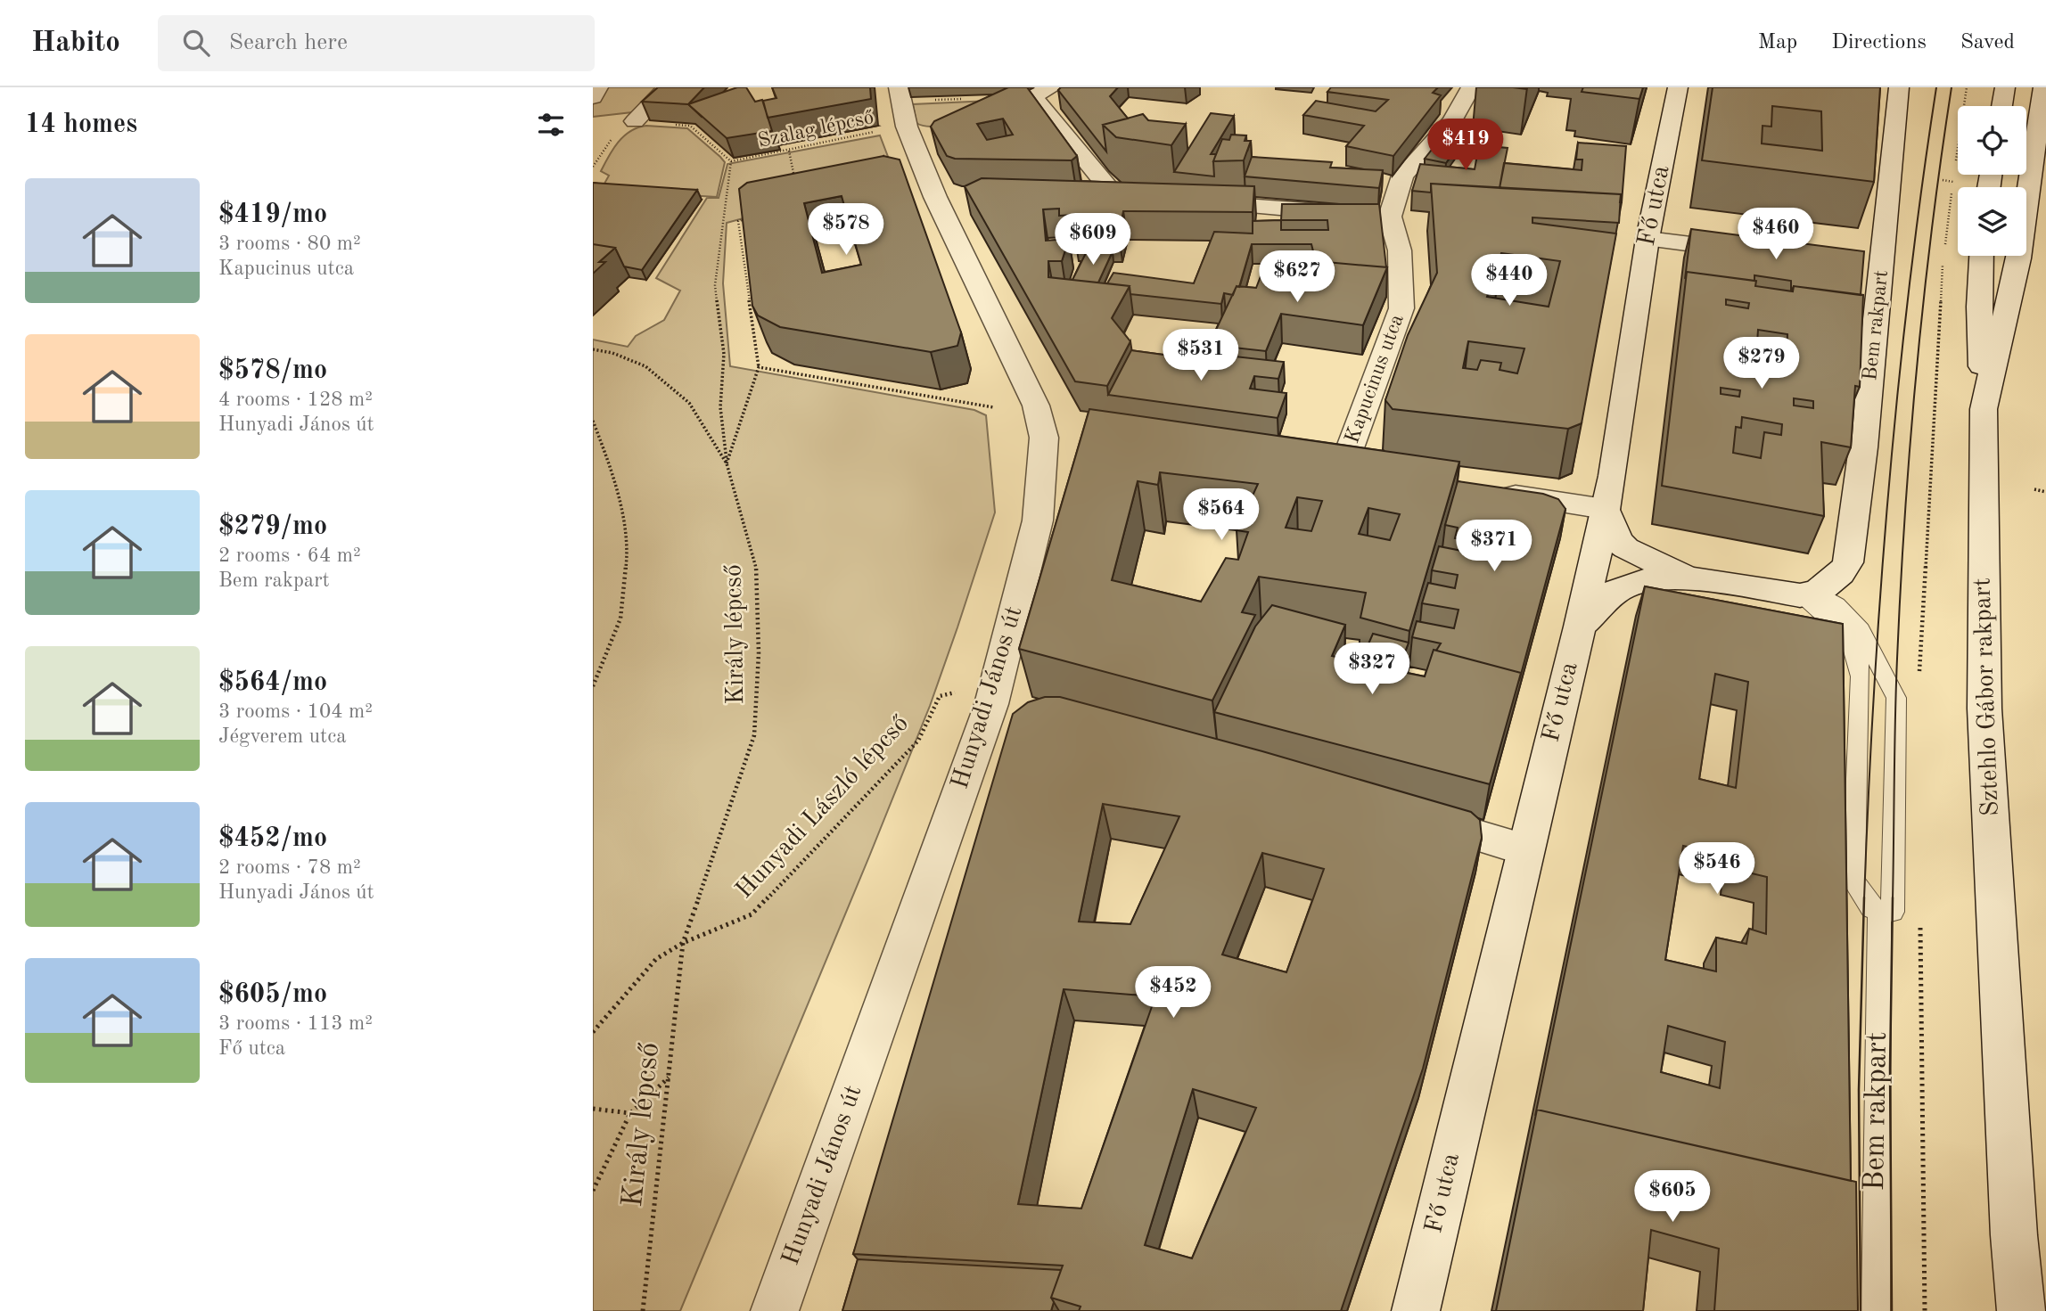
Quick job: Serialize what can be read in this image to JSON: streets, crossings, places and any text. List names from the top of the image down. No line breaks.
{"streets":{"street":["Fő utca","Bem rakpart","Kapucinus utca","Sztehlo Gábor rakpart","Hunyadi János út"],"path":["Szalag lépcső","Király lépcső","Hunyadi László lépcső"]},"crossings":[["Szalag lépcső","Hunyadi János út"],["Király lépcső","Hunyadi László lépcső"]],"page":{"header":"Habito","search":"Search here","nav":["Map","Directions","Saved"],"heading":"14 homes","price":["$419","$578","$460","$609","$627","$440","$531","$279","$564","$371","$327","$546","$452","$605"],"list":[{"name":"$419/mo","note":"3 rooms · 80 m² · Kapucinus utca"},{"name":"$578/mo","note":"4 rooms · 128 m² · Hunyadi János út"},{"name":"$279/mo","note":"2 rooms · 64 m² · Bem rakpart"},{"name":"$564/mo","note":"3 rooms · 104 m² · Jégverem utca"},{"name":"$452/mo","note":"2 rooms · 78 m² · Hunyadi János út"},{"name":"$605/mo","note":"3 rooms · 113 m² · Fő utca"}]}}
